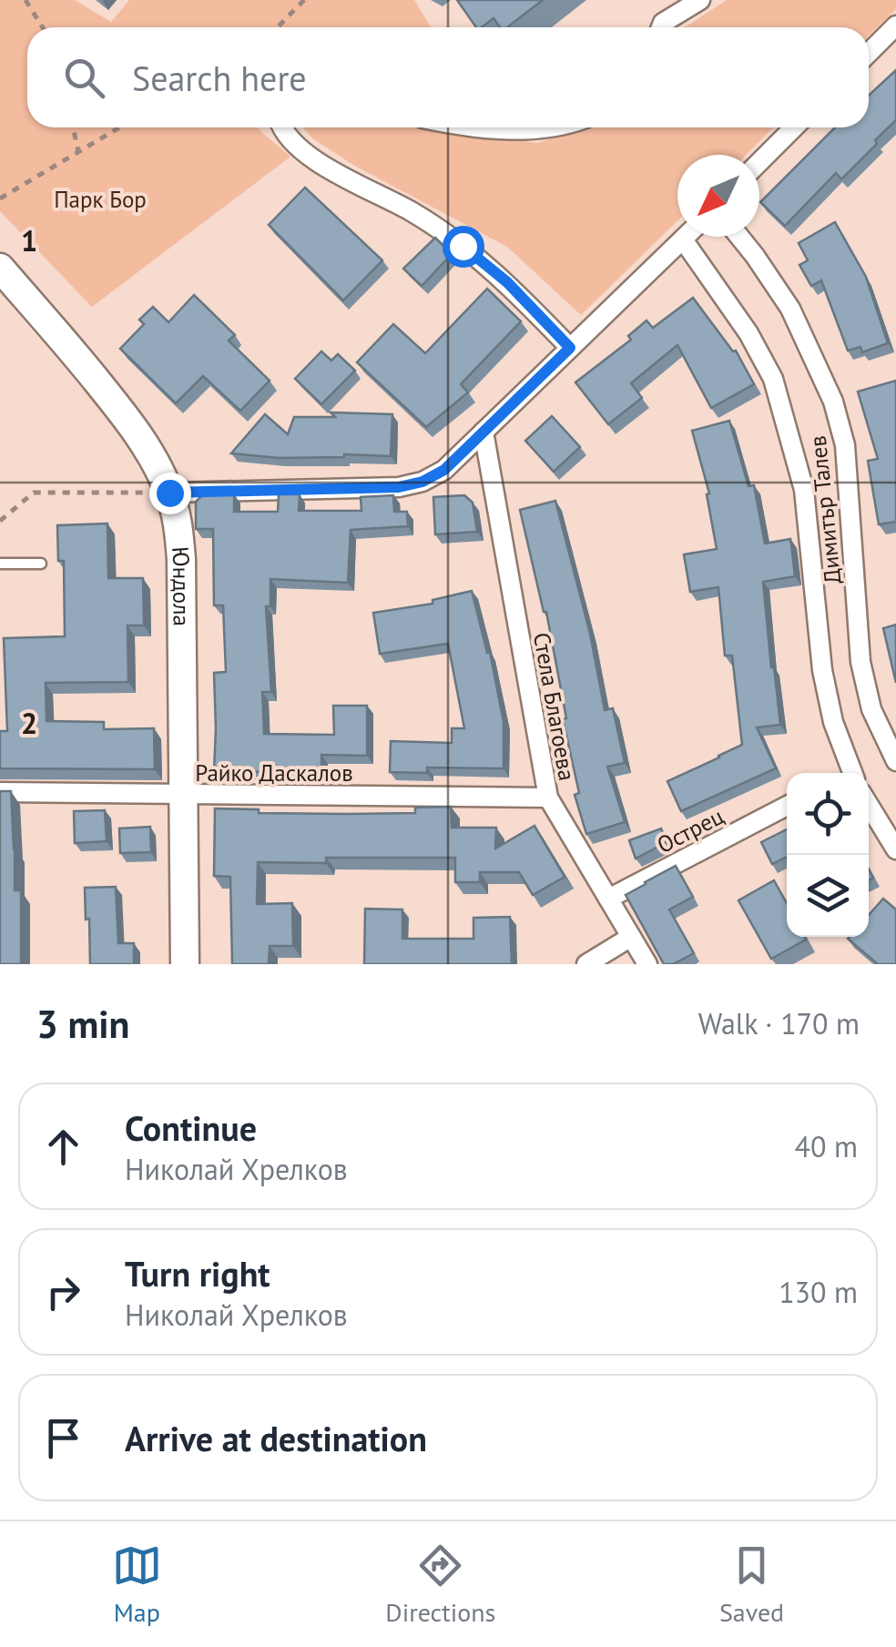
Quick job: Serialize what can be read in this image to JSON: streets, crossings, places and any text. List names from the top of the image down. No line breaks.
{"streets":{"main road":["Юндола"],"street":["Димитър Талев","Стела Благоева","Райко Даскалов","Острец"]},"crossings":[["Юндола","Райко Даскалов"],["Стела Благоева","Райко Даскалов"],["Стела Благоева","Острец"]],"parks":["Парк Бор"],"north":"bottom left","page":{"search":"Search here","heading":["3 min","Walk · 170 m"],"list":[["Continue","Николай Хрелков","40 m"],["Turn right","Николай Хрелков","130 m"],"Arrive at destination"],"nav":["Map","Directions","Saved"]},"grid":{"rows":["1","2"]}}
